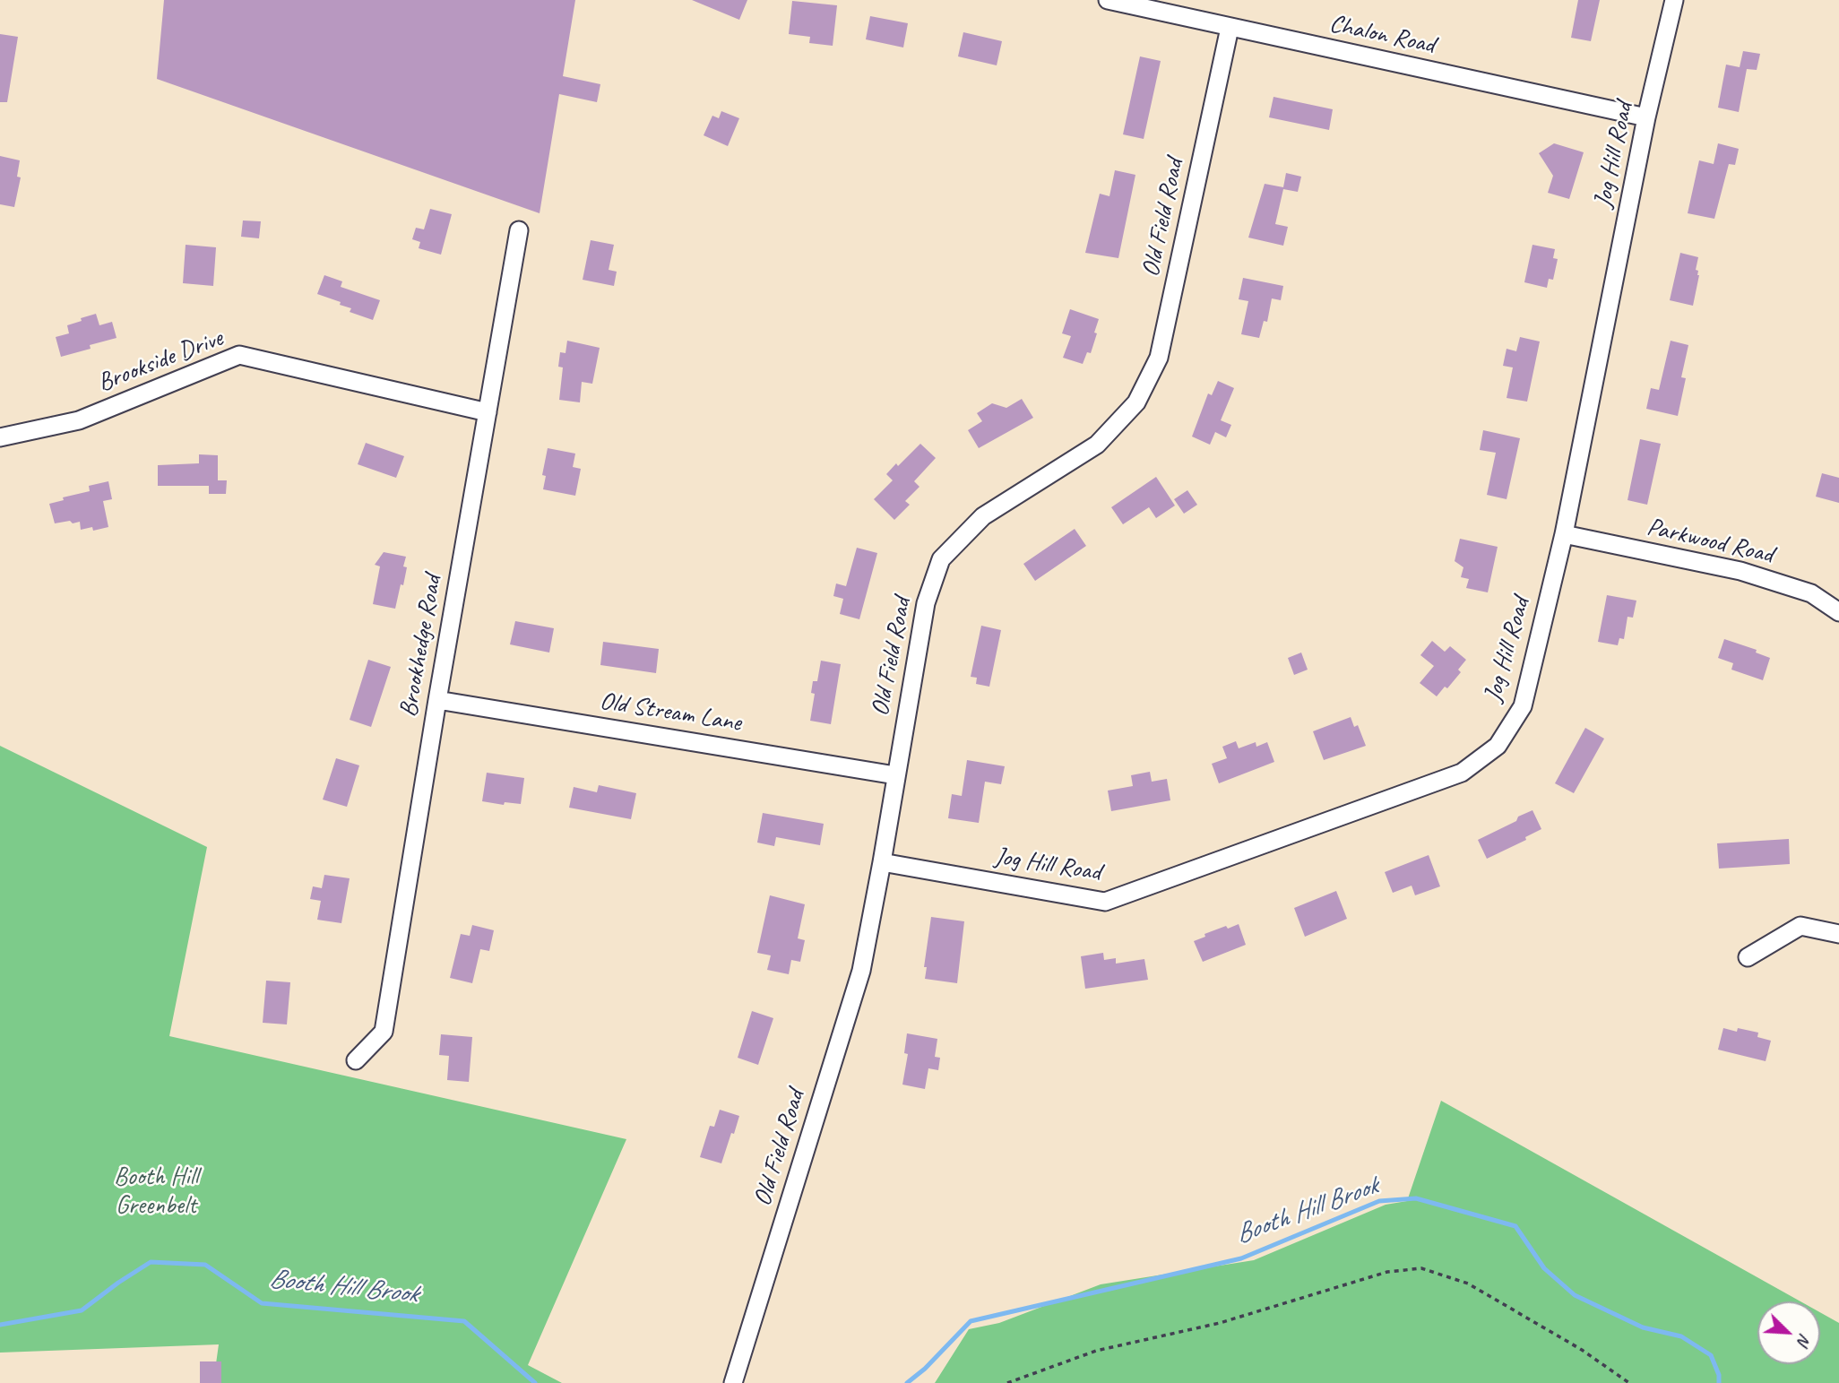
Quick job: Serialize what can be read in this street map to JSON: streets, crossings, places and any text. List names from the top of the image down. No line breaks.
{"streets":{"street":["Chalon Road","Jog Hill Road","Old Field Road","Brookside Drive","Parkwood Road","Brookhedge Road","Old Stream Lane"]},"crossings":[["Chalon Road","Jog Hill Road"],["Chalon Road","Old Field Road"],["Jog Hill Road","Old Field Road"],["Jog Hill Road","Parkwood Road"],["Old Field Road","Old Stream Lane"],["Brookside Drive","Brookhedge Road"],["Brookhedge Road","Old Stream Lane"]],"water":["Booth Hill Brook"],"parks":["Booth Hill Greenbelt"],"north":"bottom right"}
